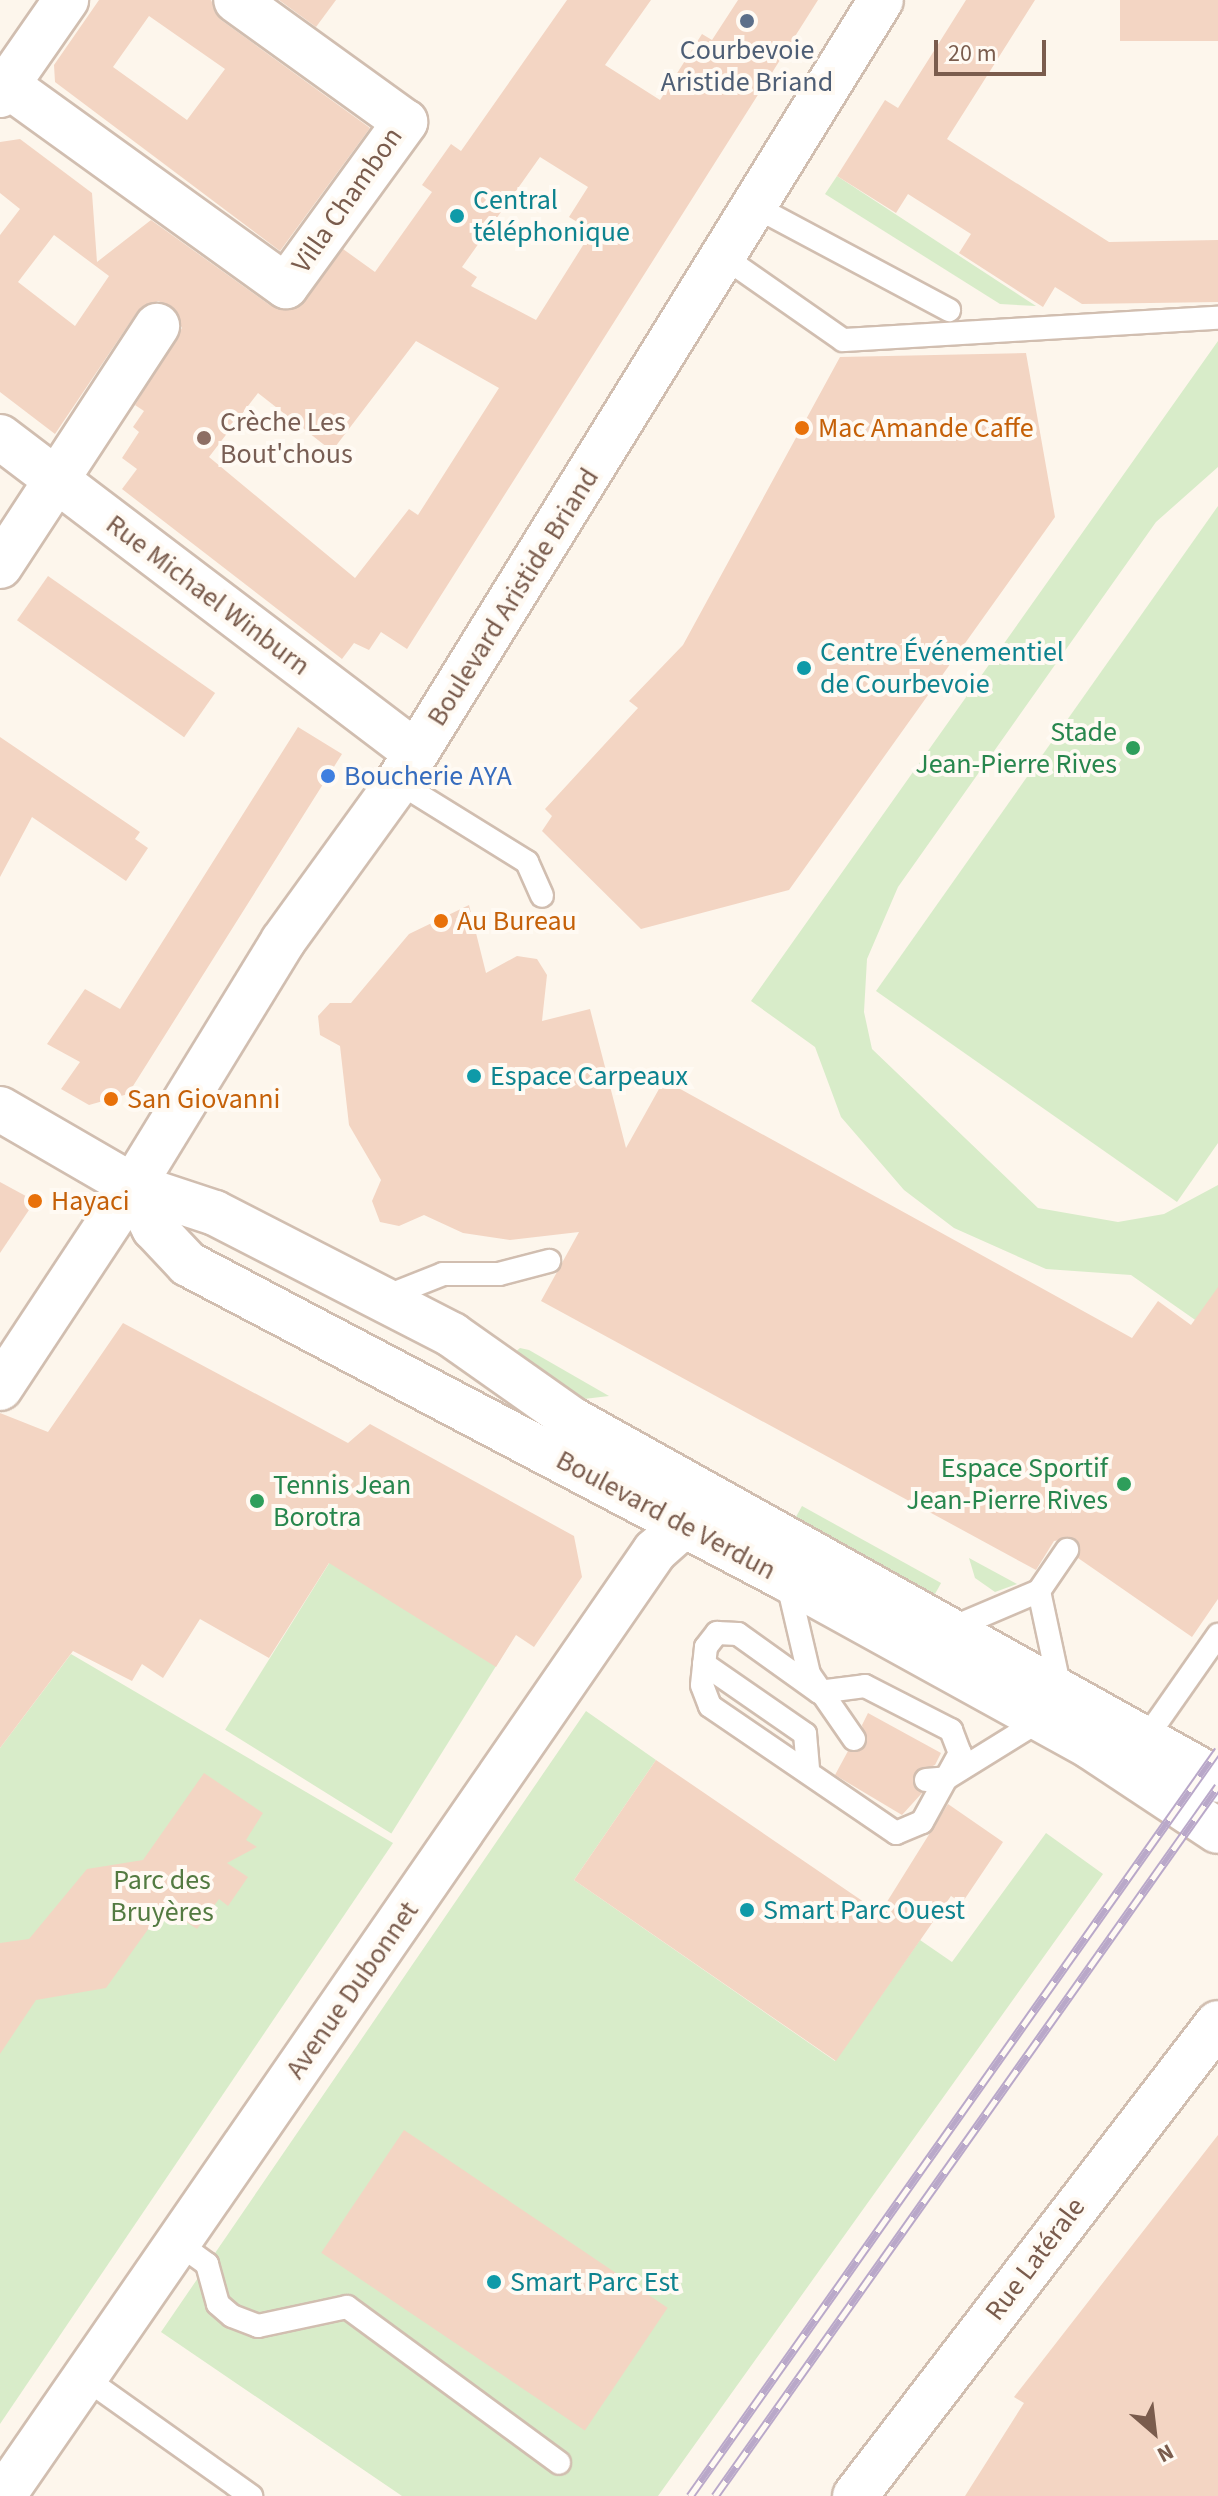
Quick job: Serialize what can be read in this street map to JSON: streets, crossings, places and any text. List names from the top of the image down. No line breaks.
{"streets":{"street":["Villa Chambon","Rue Michael Winburn","Boulevard Aristide Briand","Boulevard de Verdun","Avenue Dubonnet","Rue Latérale"]},"crossings":[["Rue Michael Winburn","Boulevard Aristide Briand"],["Boulevard Aristide Briand","Boulevard de Verdun"],["Boulevard de Verdun","Avenue Dubonnet"]],"parks":["Parc des Bruyères"],"places":["Courbevoie Aristide Briand","Central téléphonique","Mac Amande Caffe","Crèche Les Bout'chous","Centre Événementiel de Courbevoie","Stade Jean-Pierre Rives","Boucherie AYA","Au Bureau","Espace Carpeaux","San Giovanni","Hayaci","Espace Sportif Jean-Pierre Rives","Tennis Jean Borotra","Smart Parc Ouest","Smart Parc Est"],"scale_bar":"20 m","north":"bottom right"}
